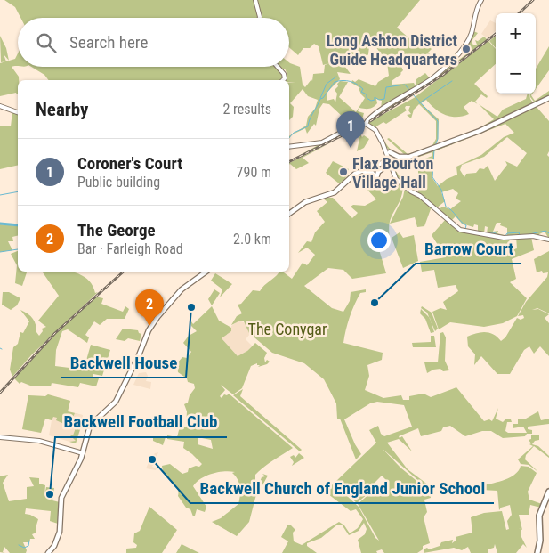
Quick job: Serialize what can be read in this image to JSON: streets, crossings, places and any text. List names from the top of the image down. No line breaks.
{"parks":["The Conygar"],"places":["Long Ashton District Guide Headquarters","Flax Bourton Village Hall","Barrow Court","Backwell House","Backwell Church of England Junior School","Backwell Football Club"],"page":{"map_buttons":["+","−"],"search":"Search here","heading":["Nearby","2 results"],"pins":["1","2"],"list":[{"mark":"1","name":"Coroner's Court","note":"Public building","value":"790 m"},{"mark":"2","name":"The George","note":"Bar · Farleigh Road","value":"2.0 km"}]}}
